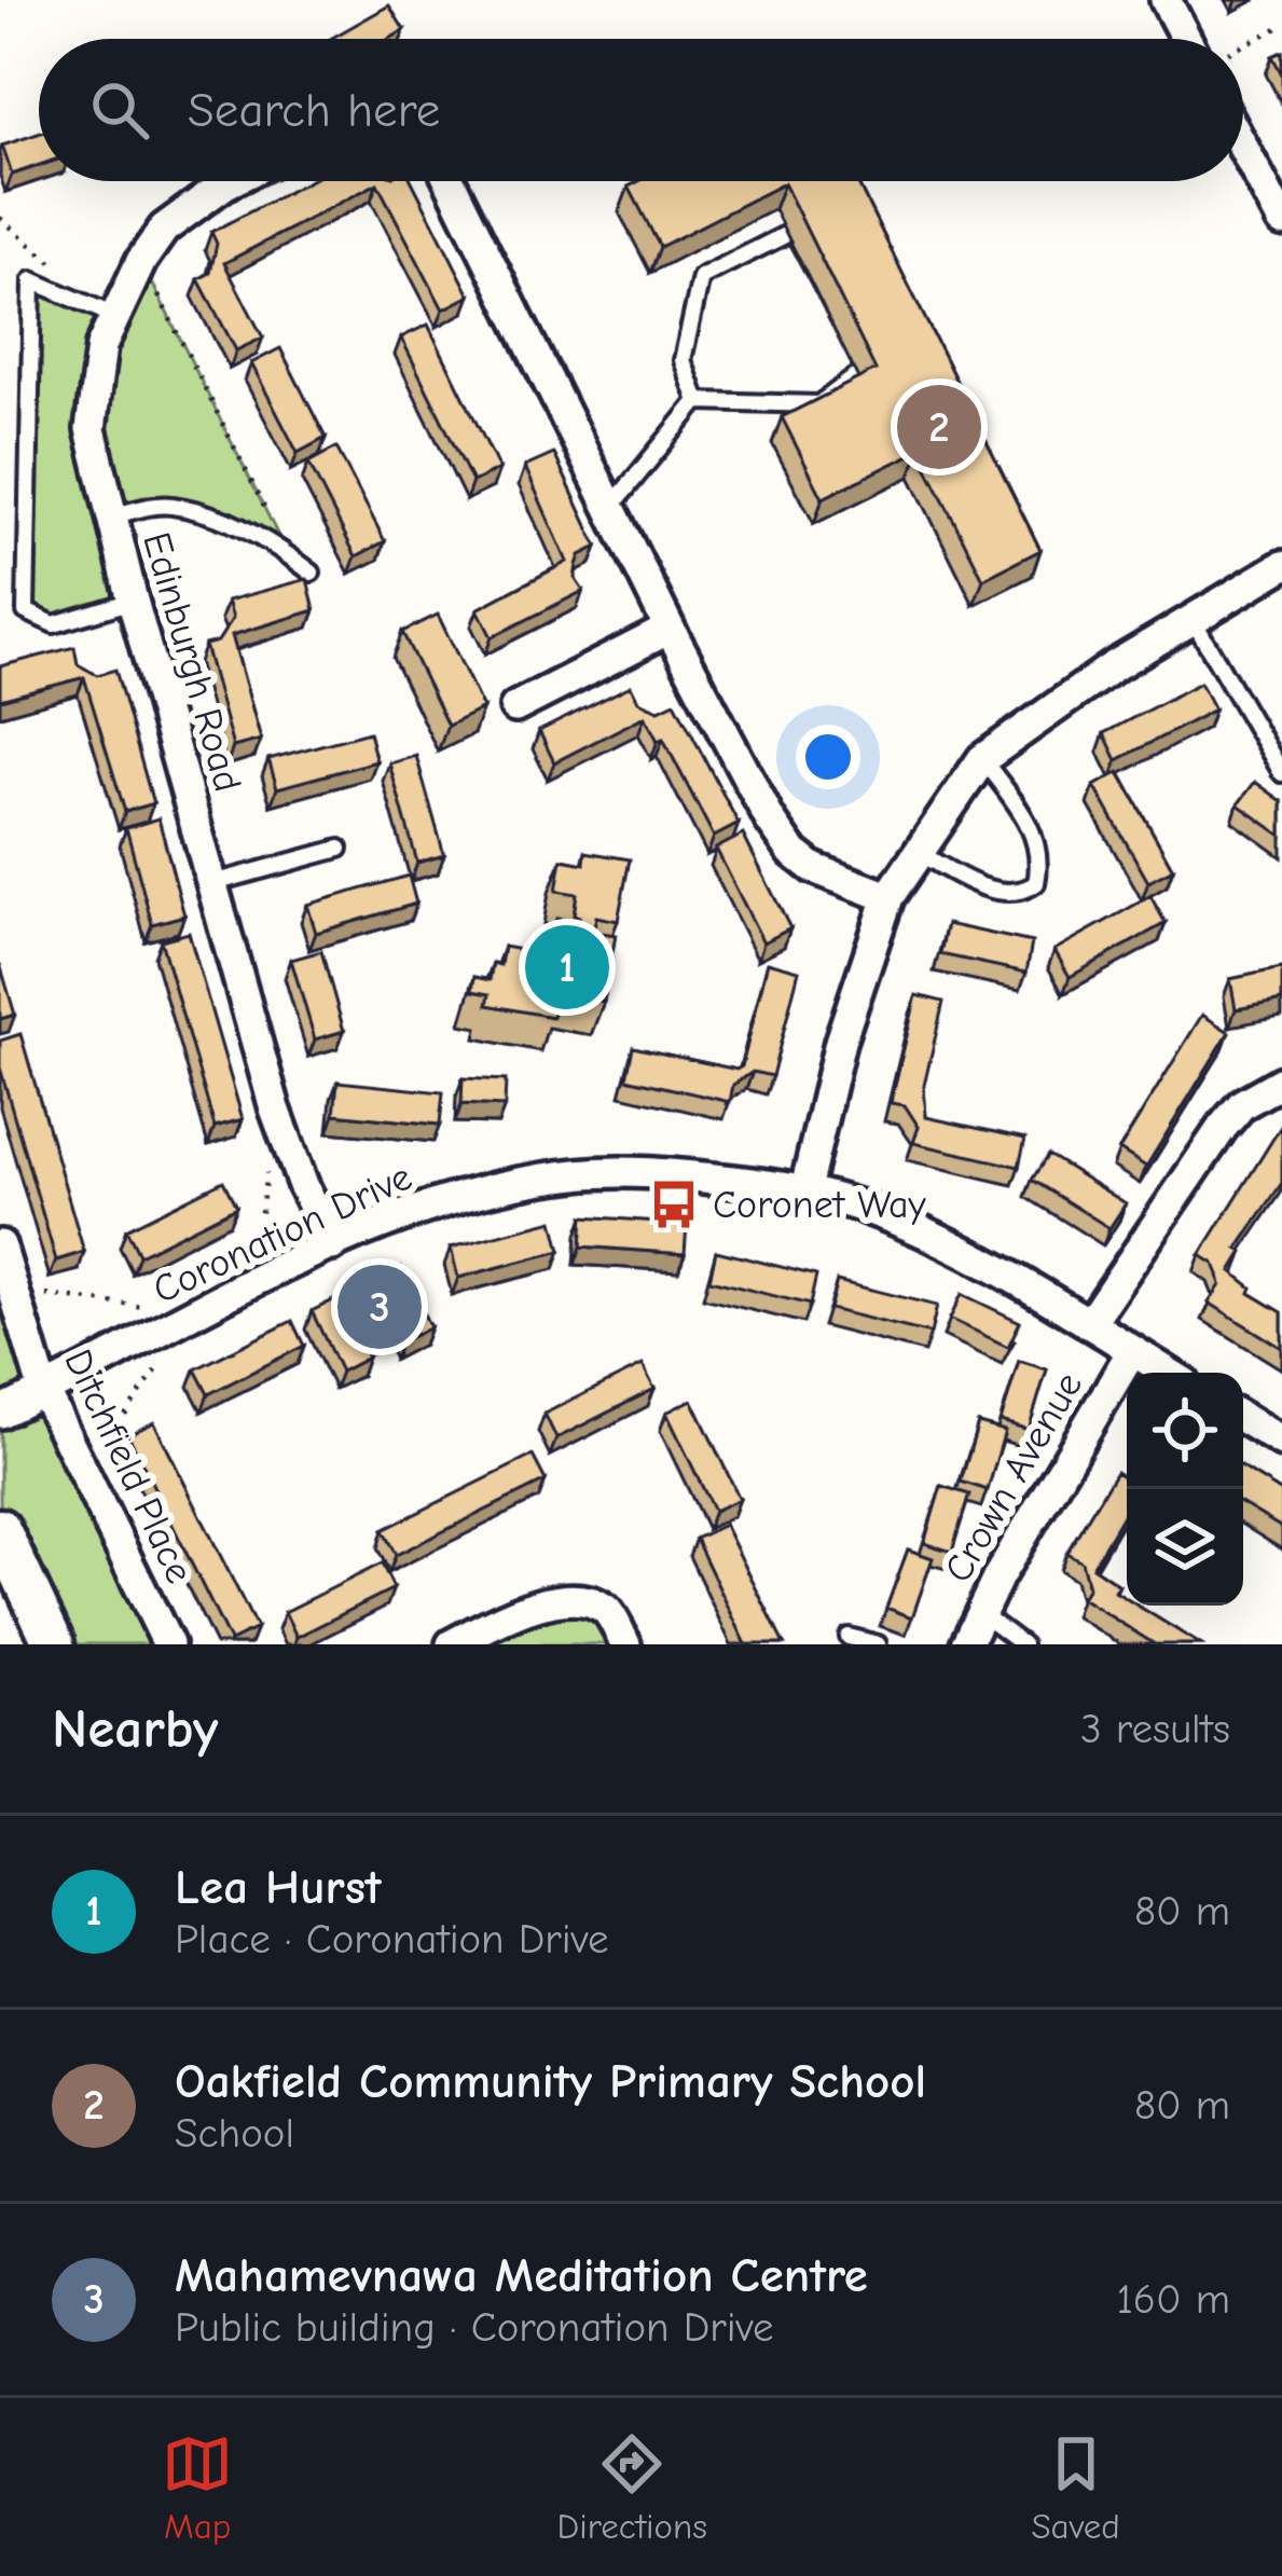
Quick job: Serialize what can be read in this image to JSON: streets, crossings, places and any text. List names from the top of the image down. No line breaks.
{"streets":{"street":["Edinburgh Road","Coronation Drive","Ditchfield Place","Crown Avenue"]},"crossings":[["Edinburgh Road","Coronation Drive"],["Coronation Drive","Ditchfield Place"],["Coronation Drive","Crown Avenue"]],"places":{"bus stop":["Coronet Way"]},"page":{"search":"Search here","pins":["2","1","3"],"heading":["Nearby","3 results"],"list":[{"mark":"1","name":"Lea Hurst","note":"Place · Coronation Drive","value":"80 m"},{"mark":"2","name":"Oakfield Community Primary School","note":"School","value":"80 m"},{"mark":"3","name":"Mahamevnawa Meditation Centre","note":"Public building · Coronation Drive","value":"160 m"}],"nav":["Map","Directions","Saved"]}}
